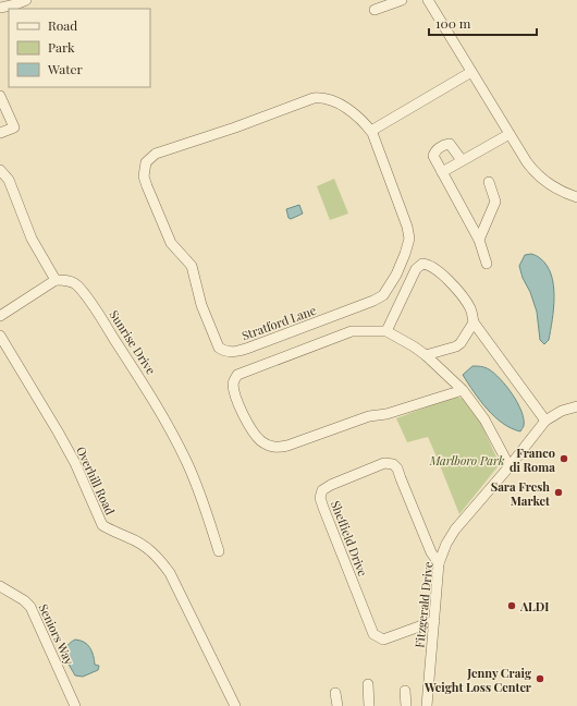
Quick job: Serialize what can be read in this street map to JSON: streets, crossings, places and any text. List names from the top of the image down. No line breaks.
{"streets":{"street":["Stratford Lane","Sunrise Drive","Overhill Road","Sheffield Drive","Fitzgerald Drive","Seniors Way"]},"crossings":[["Sheffield Drive","Fitzgerald Drive"]],"parks":["Marlboro Park"],"places":["Franco di Roma","Sara Fresh Market","ALDI","Jenny Craig Weight Loss Center"],"legend":["Road","Park","Water"],"scale_bar":"100 m"}
